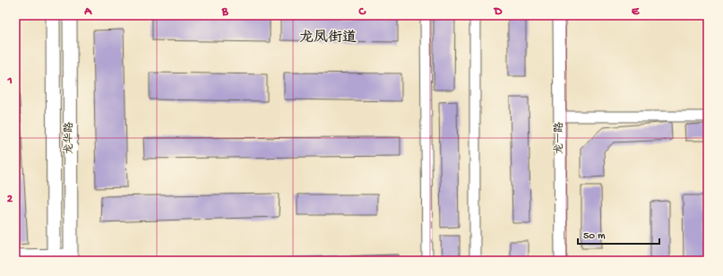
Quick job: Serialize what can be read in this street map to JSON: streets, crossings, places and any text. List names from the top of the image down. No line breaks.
{"streets":{"main road":["龙华路"],"street":["龙一路"]},"districts":["龙凤街道"],"scale_bar":"50 m","grid":{"columns":["A","B","C","D","E"],"rows":["1","2"]}}
